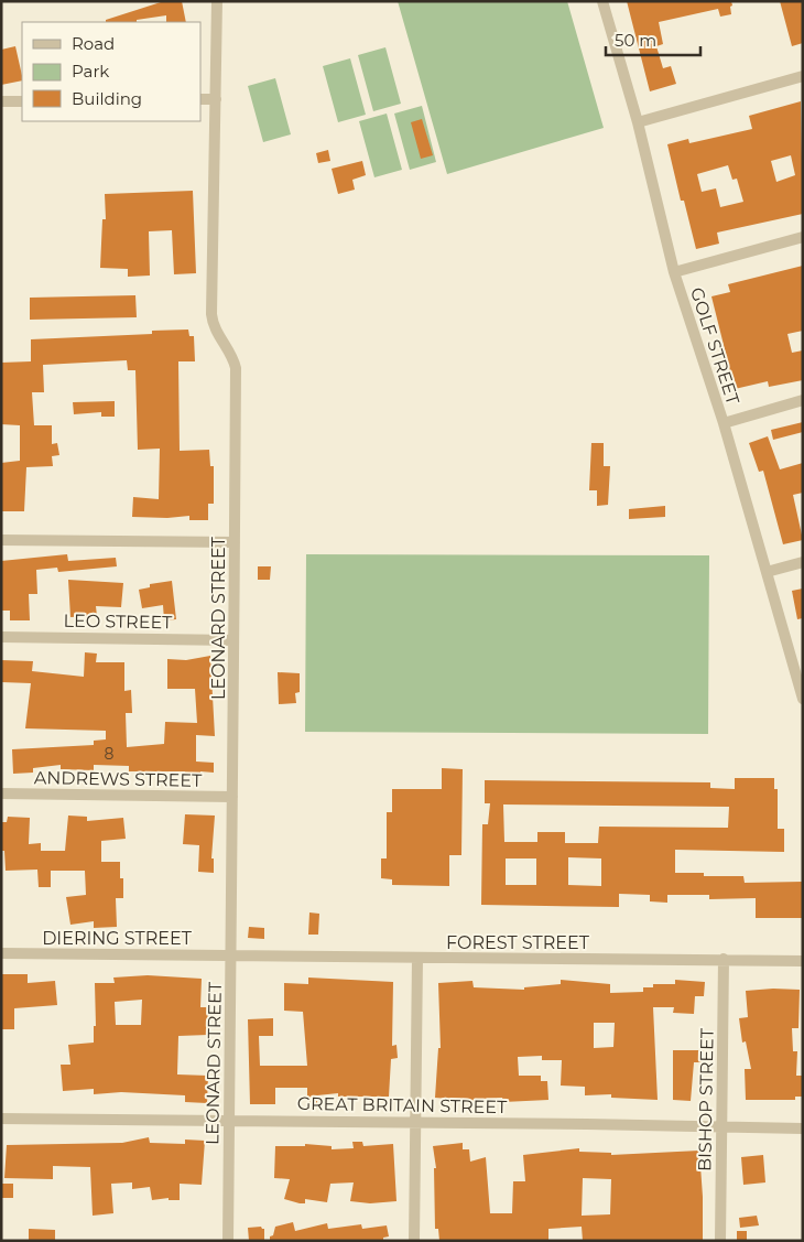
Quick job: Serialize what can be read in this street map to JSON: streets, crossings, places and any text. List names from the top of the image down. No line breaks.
{"streets":{"street":["GOLF STREET","LEONARD STREET","LEO STREET","ANDREWS STREET","DIERING STREET","FOREST STREET","BISHOP STREET","GREAT BRITAIN STREET"]},"crossings":[["LEONARD STREET","LEO STREET"],["LEONARD STREET","ANDREWS STREET"],["LEONARD STREET","DIERING STREET"],["LEONARD STREET","FOREST STREET"],["LEONARD STREET","GREAT BRITAIN STREET"],["DIERING STREET","FOREST STREET"],["FOREST STREET","BISHOP STREET"],["BISHOP STREET","GREAT BRITAIN STREET"]],"house_numbers":["8"],"legend":["Road","Park","Building"],"scale_bar":"50 m"}
